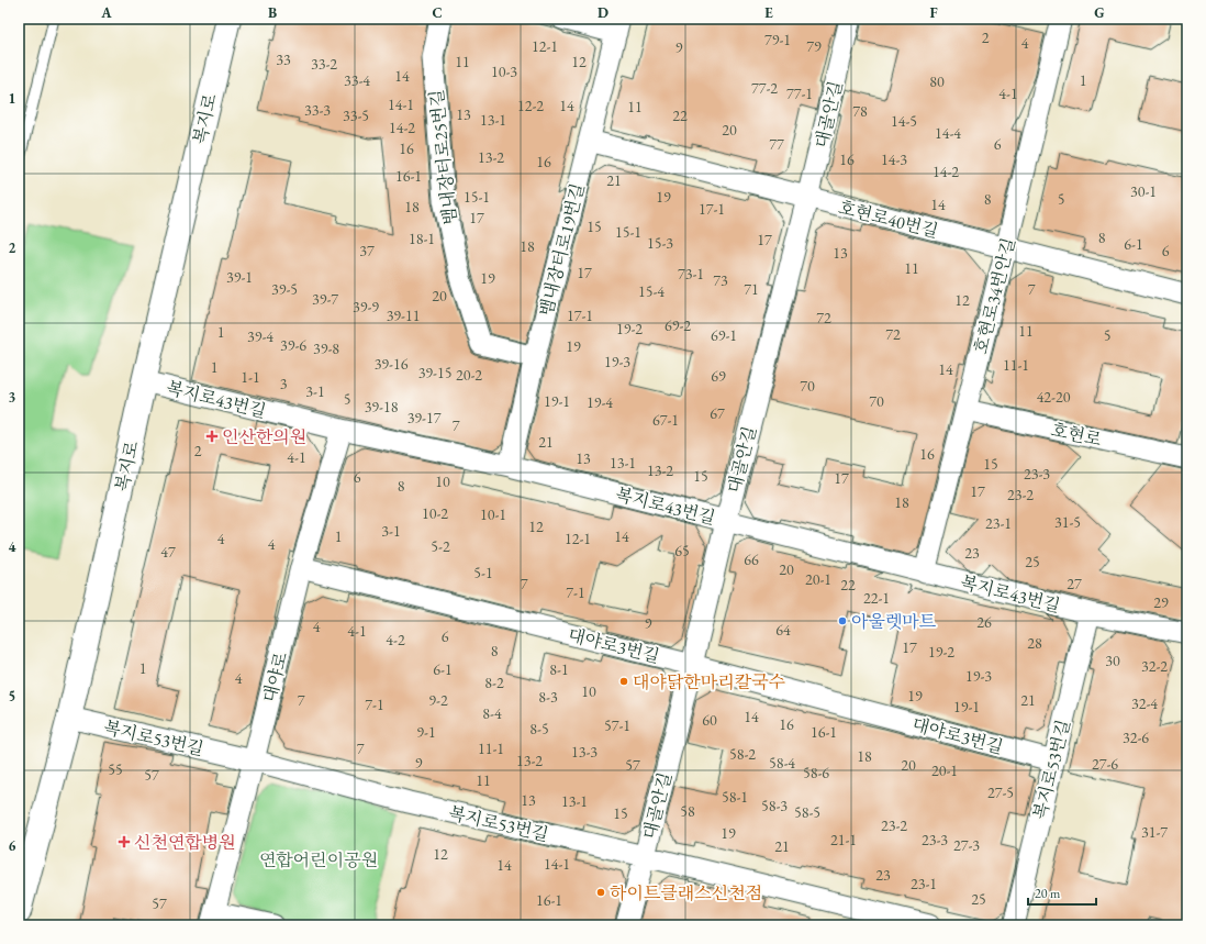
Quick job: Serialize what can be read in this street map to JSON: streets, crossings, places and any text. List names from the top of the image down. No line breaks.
{"streets":{"street":["대골안길","복지로","뱀내장터로25번길","호현로40번길","뱀내장터로19번길","호현로34번안길","복지로43번길","호현로","대야로3번길","대야로","복지로53번길"]},"crossings":[["대골안길","호현로40번길"],["대골안길","복지로43번길"],["대골안길","대야로3번길"],["대골안길","복지로53번길"],["복지로","복지로43번길"],["복지로","복지로53번길"],["뱀내장터로25번길","뱀내장터로19번길"],["호현로40번길","뱀내장터로19번길"],["호현로40번길","호현로34번안길"],["뱀내장터로19번길","복지로43번길"],["호현로34번안길","복지로43번길"],["호현로34번안길","호현로"],["복지로43번길","대야로"],["복지로43번길","복지로53번길"],["대야로3번길","대야로"],["대야로3번길","복지로53번길"],["대야로","복지로53번길"]],"parks":["연합어린이공원"],"places":{"health":["인산한의원","신천연합병원"],"other":["아울렛마트","대야닭한마리칼국수","하이트클래스신천점"]},"house_numbers":["2","79-1","4","12-1","79","9","33","11","12","33-2","10-3","14","33-4","1","80","77-2","77-1","4-1","14-1","12-2","14","11","33-3","78","13","33-5","22","13-1","14-5","14-2","20","14-4","77","6","16","13-2","16","14-3","16","14-2","16-1","21","30-1","15-1","19","8","5","14","18","17-1","17","15","15-1","8","18-1","17","15-3","6-1","18","37","6","13","11","17","73-1","39-1","19","73","39-5","71","7","15-4","20","39-7","12","39-9","39-11","17-1","72","69-2","19-2","11","1","72","69-1","5","39-4","39-6","19","39-8","19-3","39-16","11-1","1","14","39-15","20-2","69","1-1","3","70","3-1","42-20","5","19-1","70","19-4","39-18","67","39-17","67-1","7","21","2","16","4-1","13","13-1","15","13-2","23-3","15","6","17","10","8","17","23-2","18","10-2","10-1","31-5","23-1","12","3-1","1","14","4","12-1","4","5-2","65","47","23","66","25","20","5-1","20-1","7","27","22","7-1","22-1","29","26","9","4","64","4-1","6","4-2","28","17","8","19-2","30","32-2","1","6-1","8-1","19-3","4","8-2","10","19","8-3","7","9-2","21","32-4","7-1","19-1","8-4","14","60","16","57-1","8-5","9-1","16-1","32-6","7","11-1","13-3","58-2","18","13-2","9","58-4","27-6","57","20","55","20-1","58-6","57","11","27-5","58-1","13","13-1","58-3","58","58-5","15","23-2","31-7","19","21-1","23-3","27-3","21","12","14-1","14","23","23-1","25","16-1","57"],"scale_bar":"20 m","grid":{"columns":["A","B","C","D","E","F","G"],"rows":["1","2","3","4","5","6"]}}
